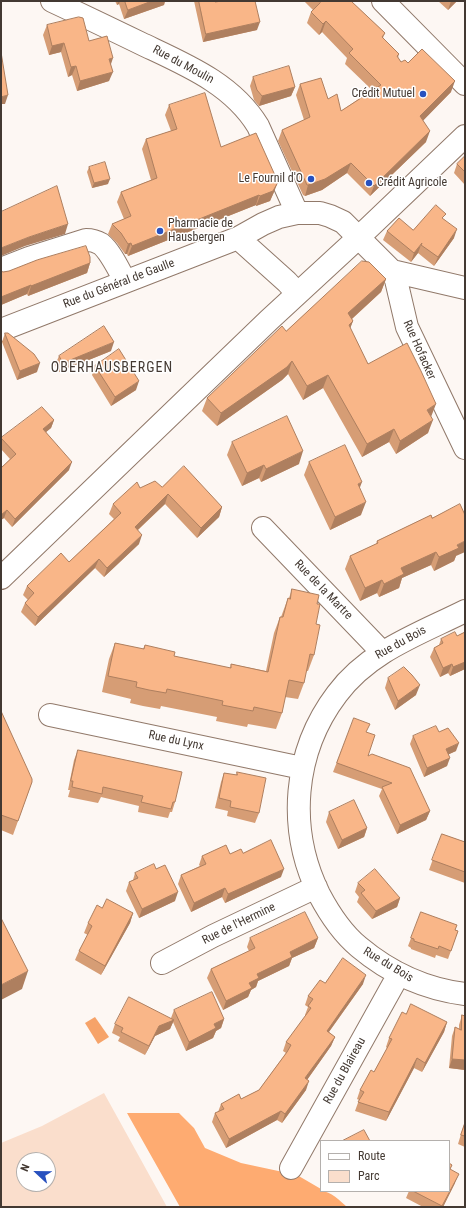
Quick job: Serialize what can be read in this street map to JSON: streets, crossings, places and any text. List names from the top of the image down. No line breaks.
{"streets":{"street":["Rue du Moulin","Rue du Général de Gaulle","Rue Hofacker","Rue de la Martre","Rue du Bois","Rue du Lynx","Rue de l'Hermine","Rue du Blaireau"]},"crossings":[["Rue du Moulin","Rue du Général de Gaulle"],["Rue du Général de Gaulle","Rue Hofacker"],["Rue de la Martre","Rue du Bois"],["Rue du Bois","Rue du Lynx"],["Rue du Bois","Rue de l'Hermine"],["Rue du Bois","Rue du Blaireau"]],"districts":["OBERHAUSBERGEN"],"places":["Crédit Mutuel","Le Fournil d'O","Crédit Agricole","Pharmacie de Hausbergen"],"legend":["Route","Parc"],"north":"left"}
